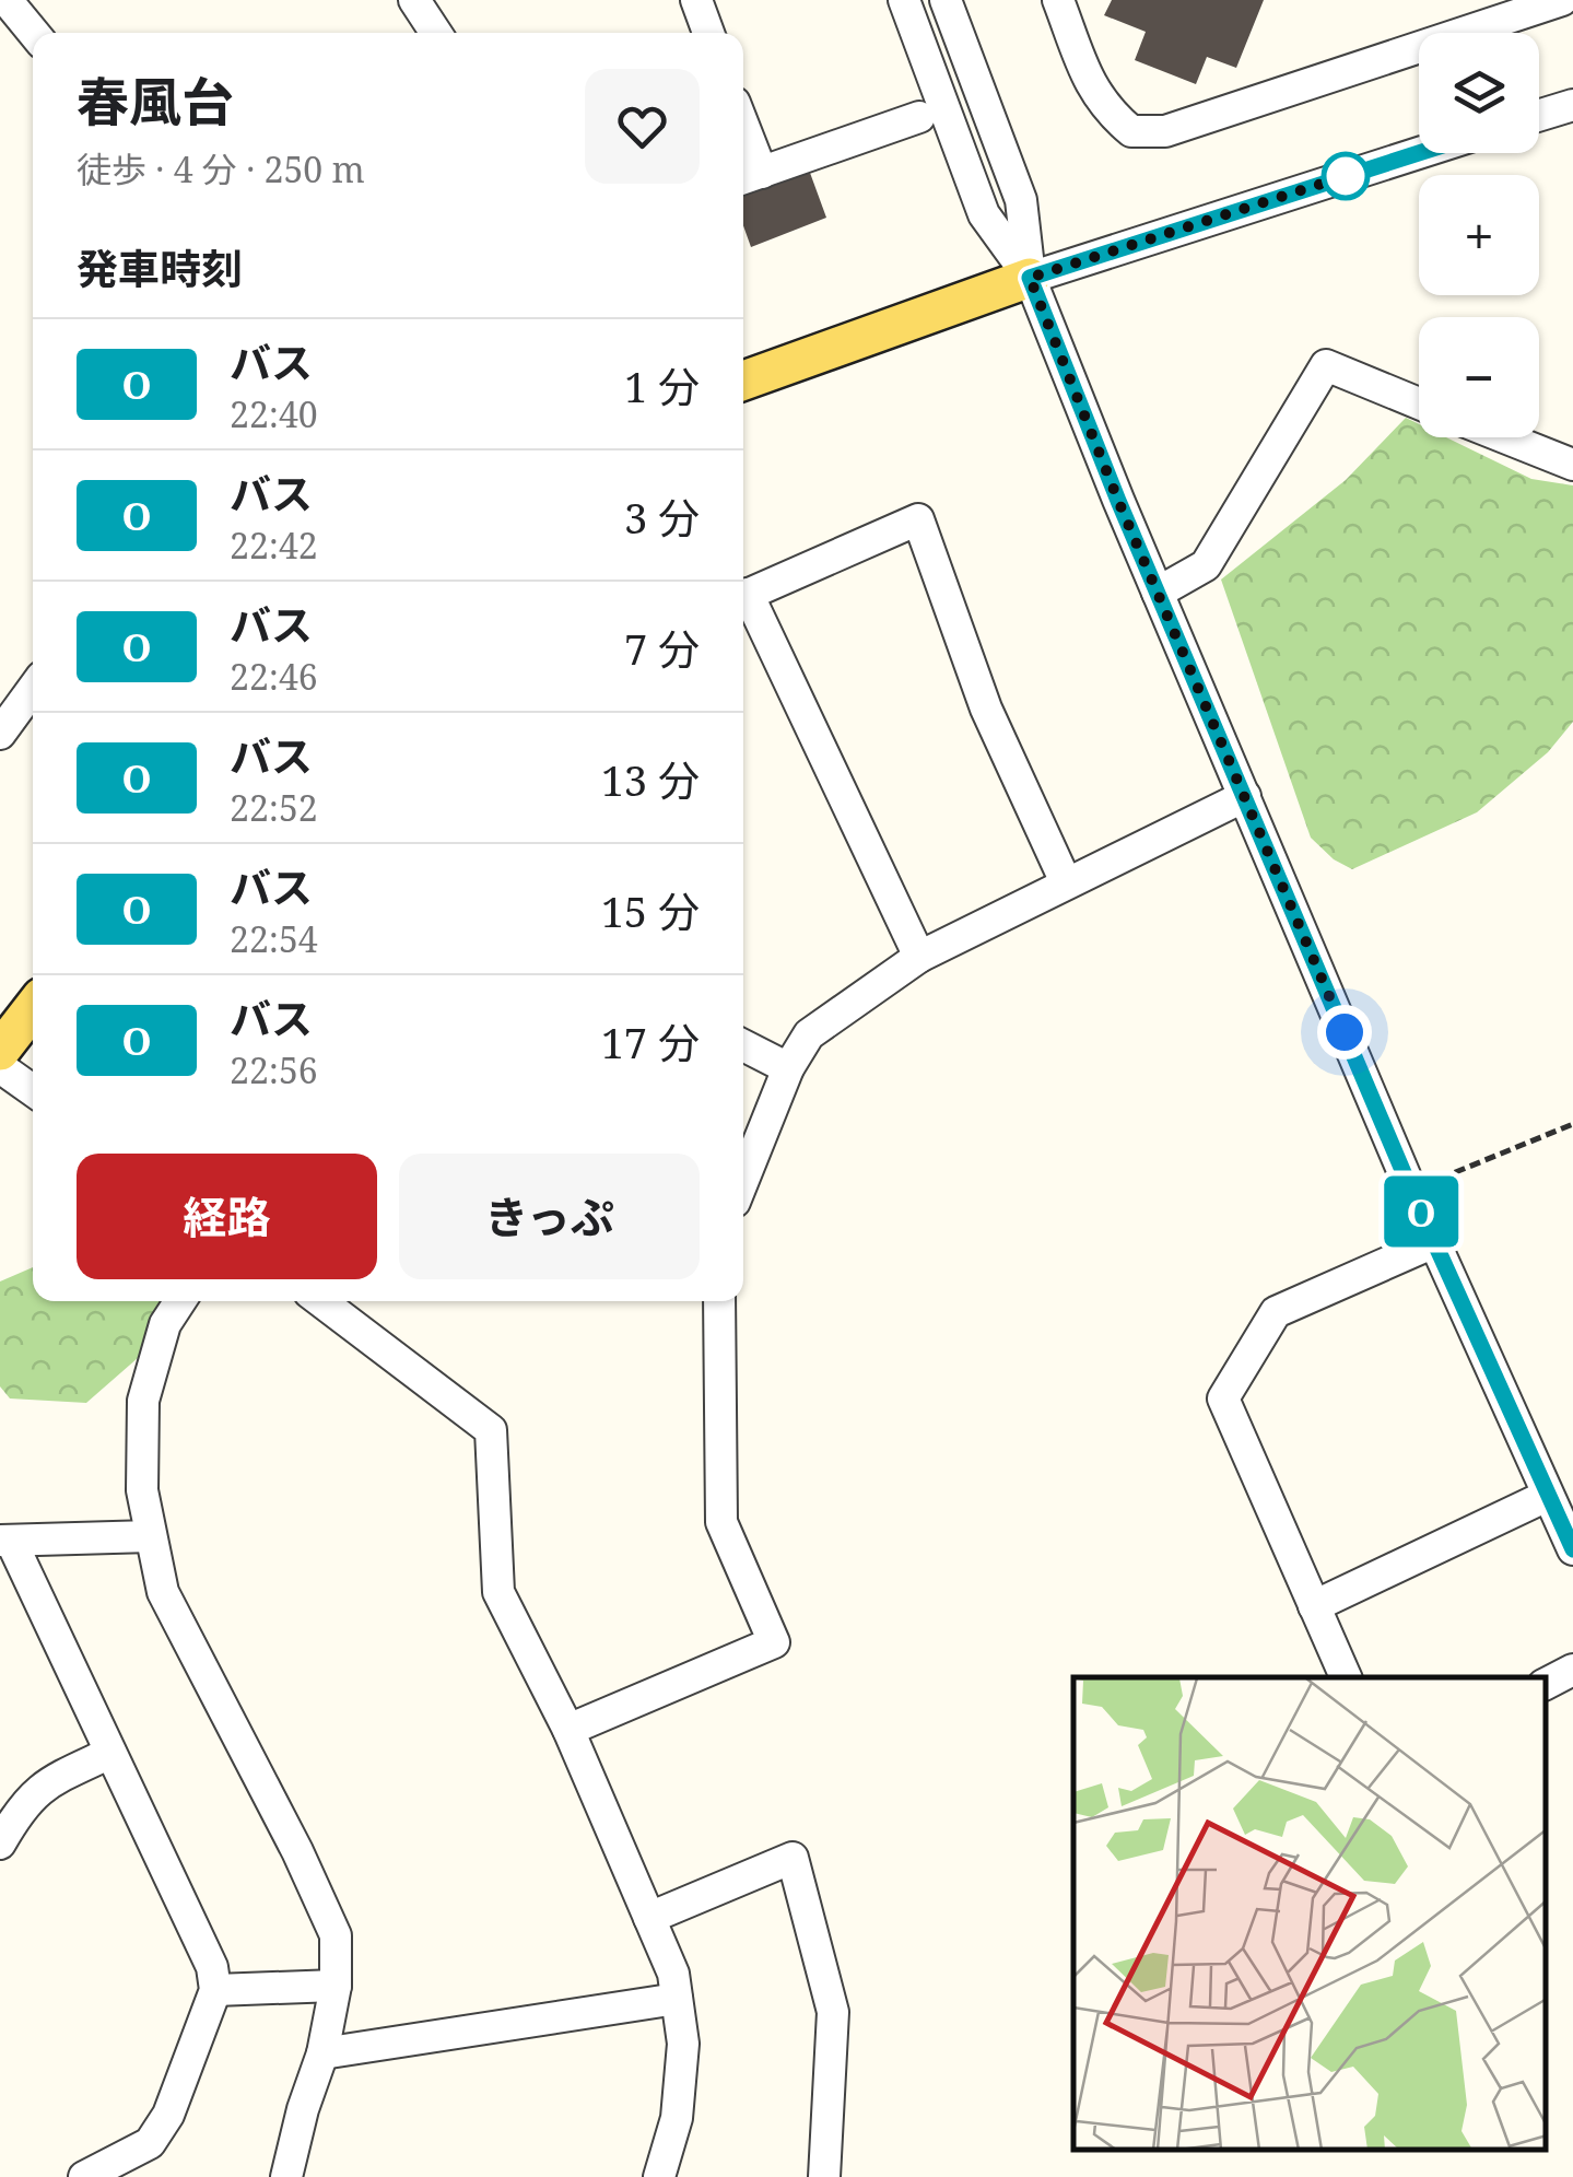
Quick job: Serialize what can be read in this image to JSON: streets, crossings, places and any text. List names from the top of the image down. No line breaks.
{"lines":["bus line O"],"page":{"on_map":"O","map_buttons":["+","−"],"heading":[["春風台","徒歩 · 4 分 · 250 m"],"発車時刻"],"list":[{"mark":"O","name":"バス","note":"22:40","value":"1 分"},{"mark":"O","name":"バス","note":"22:42","value":"3 分"},{"mark":"O","name":"バス","note":"22:46","value":"7 分"},{"mark":"O","name":"バス","note":"22:52","value":"13 分"},{"mark":"O","name":"バス","note":"22:54","value":"15 分"},{"mark":"O","name":"バス","note":"22:56","value":"17 分"}],"buttons":["経路","きっぷ"]}}
